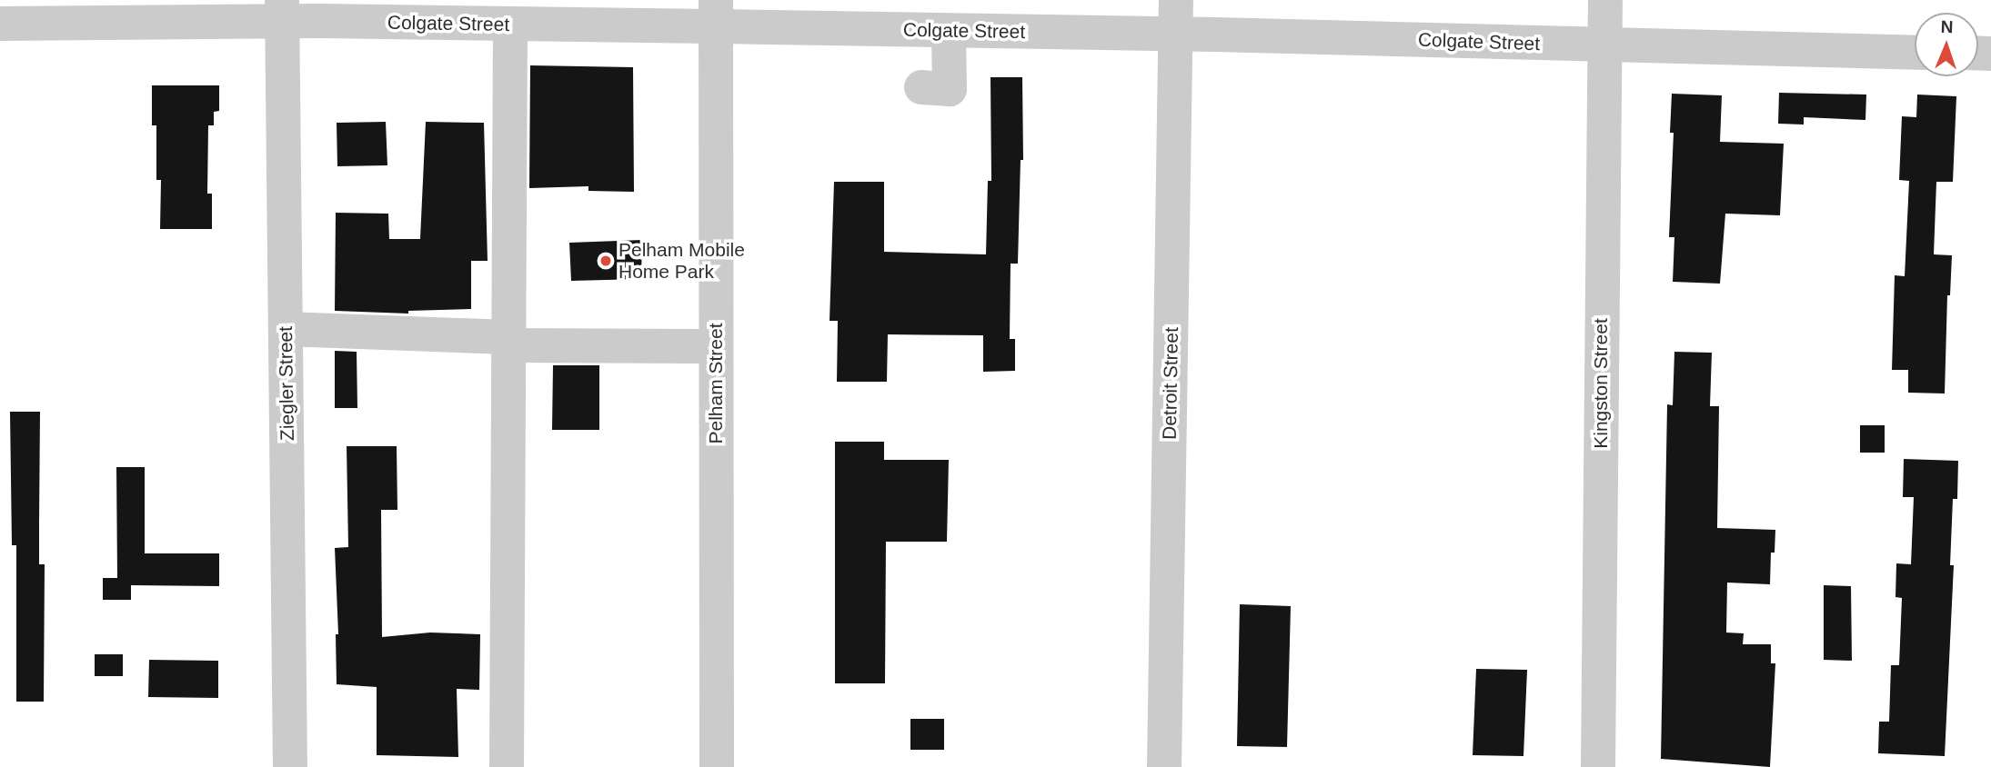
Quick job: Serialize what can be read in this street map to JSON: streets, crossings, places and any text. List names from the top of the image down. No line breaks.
{"streets":{"street":["Colgate Street","Ziegler Street","Pelham Street","Detroit Street","Kingston Street"]},"crossings":[["Colgate Street","Ziegler Street"],["Colgate Street","Pelham Street"],["Colgate Street","Detroit Street"],["Colgate Street","Kingston Street"]],"places":["Pelham Mobile Home Park"],"north":"top"}
